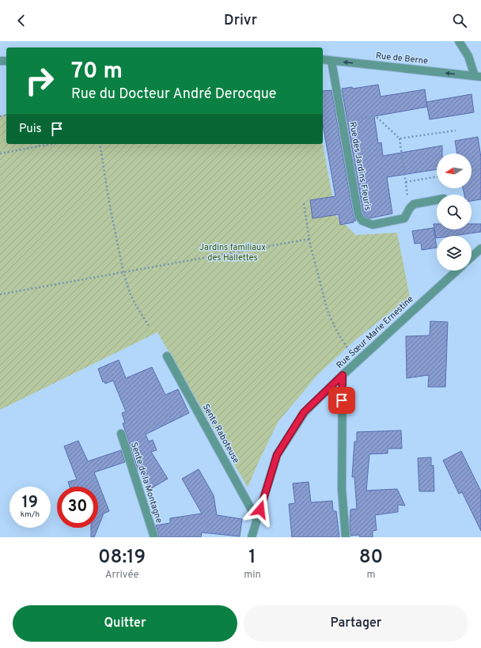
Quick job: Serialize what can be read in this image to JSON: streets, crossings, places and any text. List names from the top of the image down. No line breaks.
{"streets":{"street":["Rue de Berne","Rue des Jardins Fleuris","Rue Sœur Marie Ernestine","Sente Raboteuse","Sente de la Montagne"]},"crossings":[["Rue de Berne","Rue des Jardins Fleuris"],["Rue Sœur Marie Ernestine","Sente Raboteuse"]],"one_way":["Rue de Berne"],"parks":["Jardins familiaux des Hallettes"],"north":"left","page":{"header":"Drivr","turn":["70 m","Rue du Docteur André Derocque"],"then":"Puis","speed":"19 km/h","limit":"30","eta":["08:19","Arrivée","1","min","80","m"],"buttons":["Quitter","Partager"]}}
